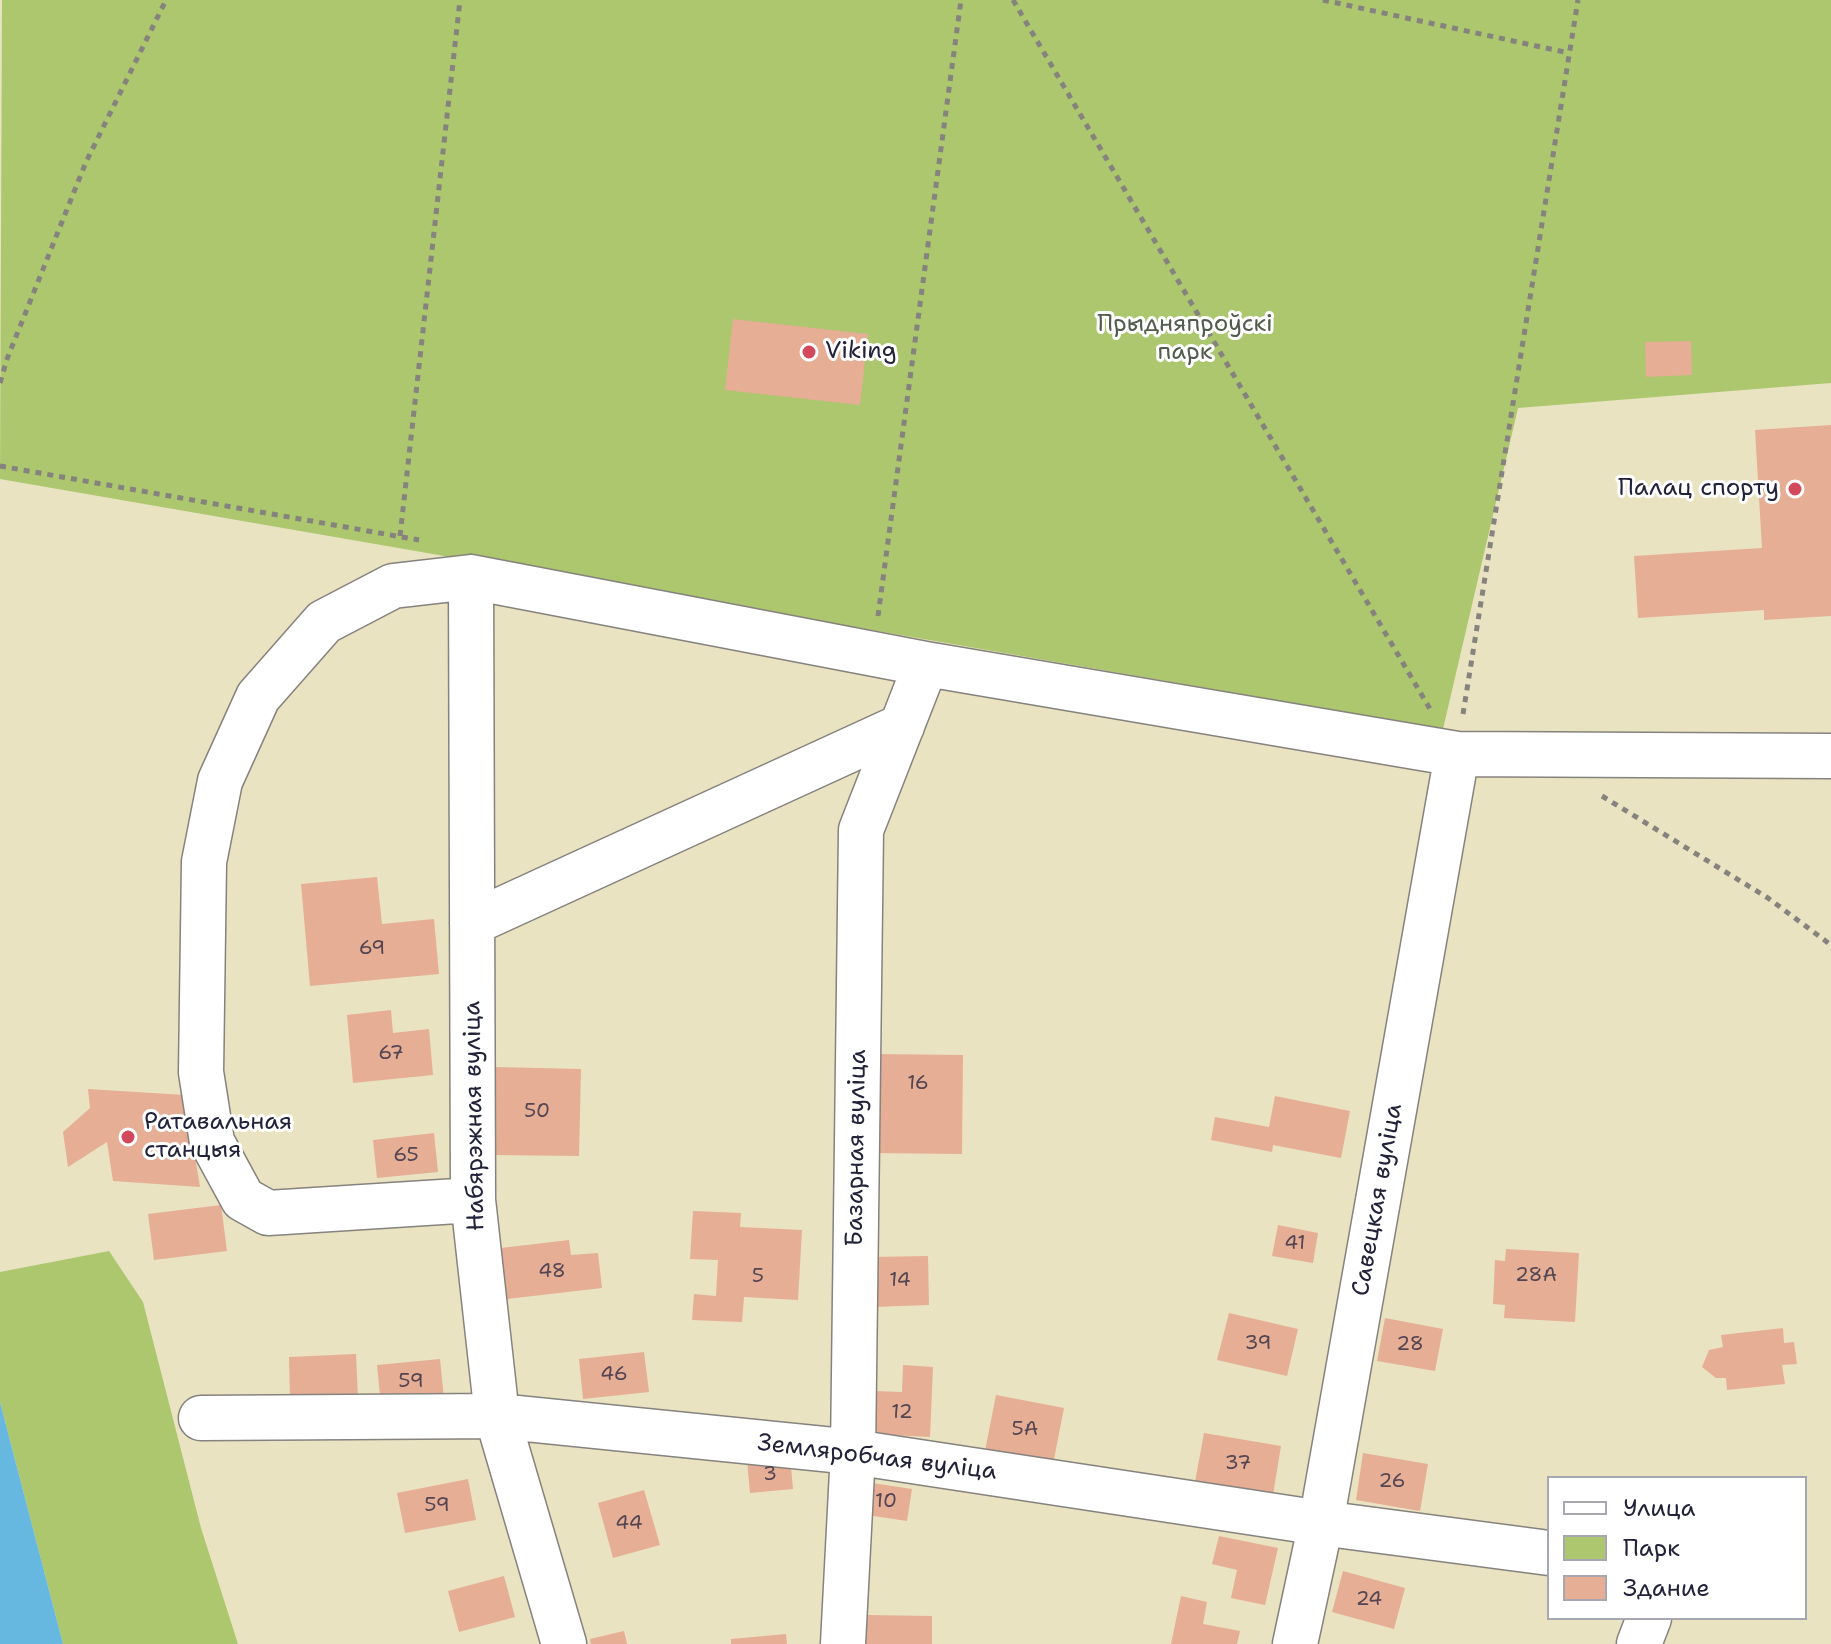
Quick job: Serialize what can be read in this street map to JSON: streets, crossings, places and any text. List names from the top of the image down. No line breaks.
{"streets":{"street":["Набярэжная вуліца","Базарная вуліца","Савецкая вуліца","Земляробчая вуліца"]},"crossings":[["Набярэжная вуліца","Земляробчая вуліца"],["Базарная вуліца","Земляробчая вуліца"],["Савецкая вуліца","Земляробчая вуліца"]],"parks":["Прыдняпроўскі парк"],"places":["Viking","Палац спорту","Ратавальная станцыя"],"house_numbers":["69","67","16","50","65","41","48","28А","5","14","39","28","46","59","12","5А","37","3","26","10","59","44","24"],"legend":["Улица","Парк","Здание"]}
